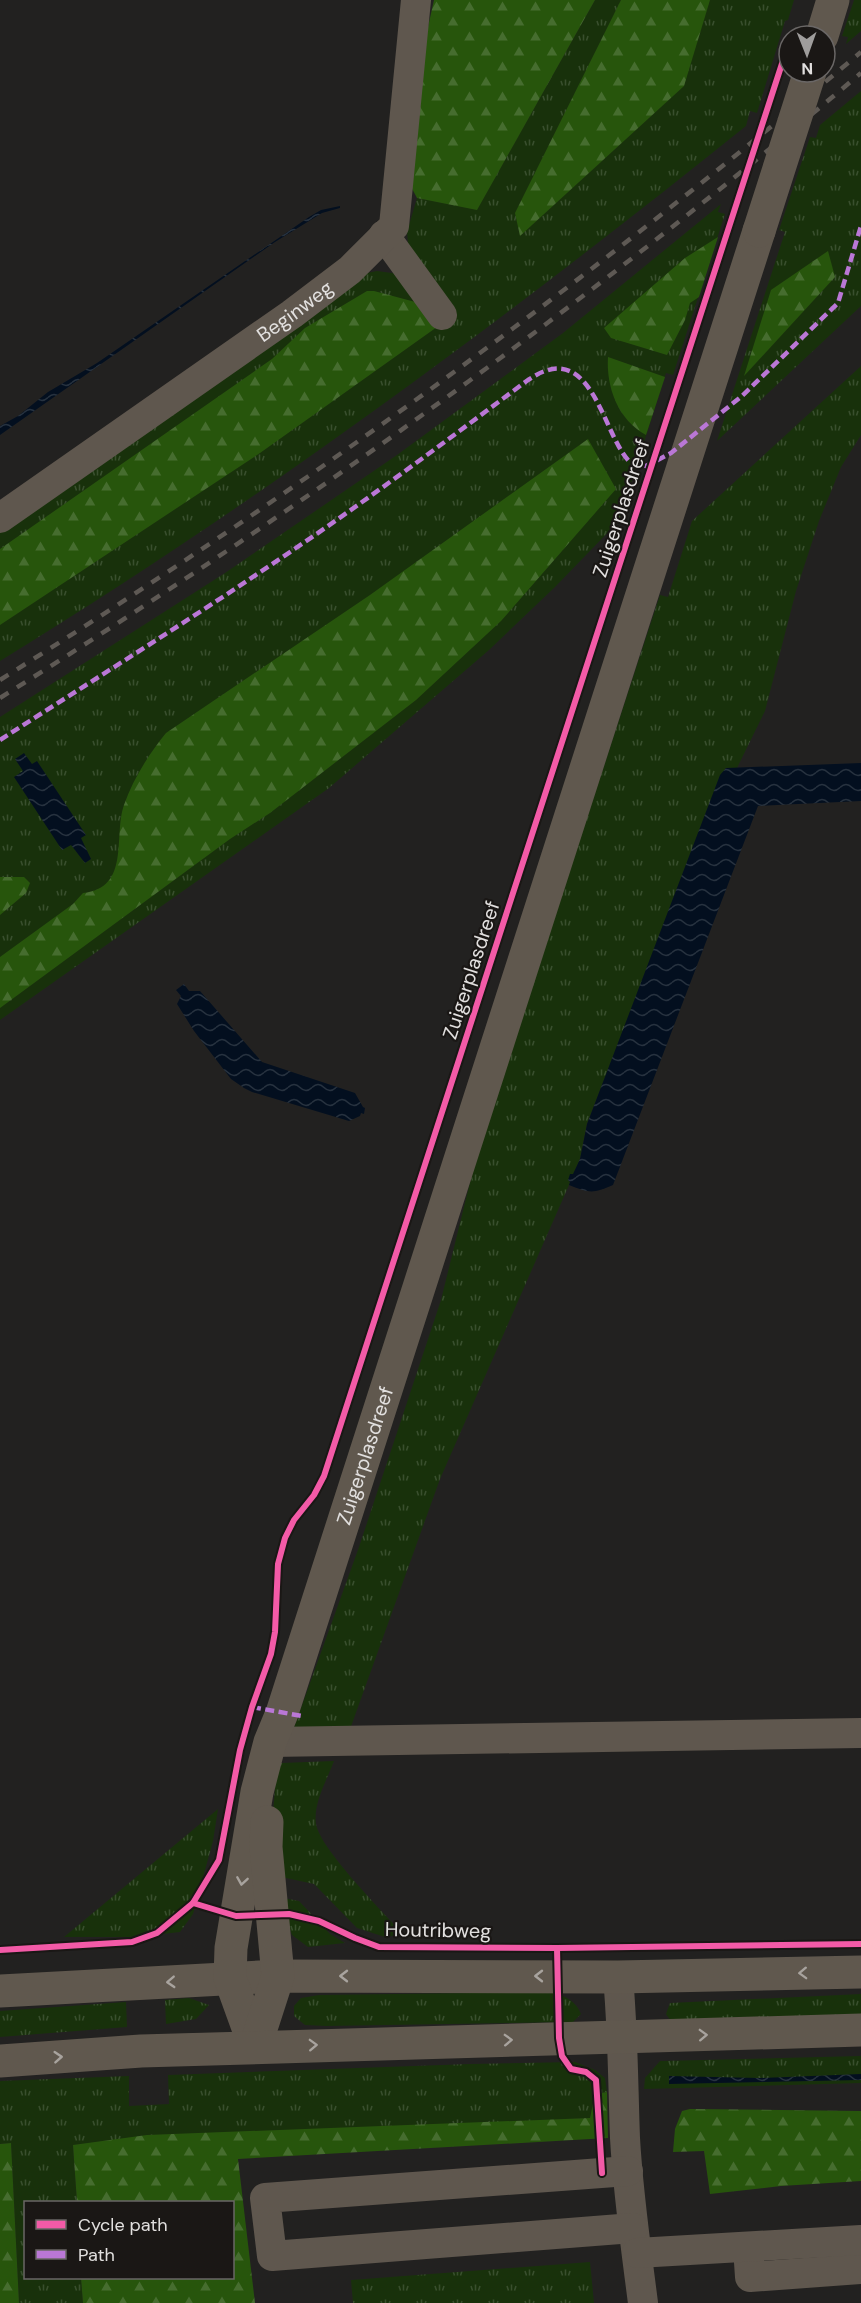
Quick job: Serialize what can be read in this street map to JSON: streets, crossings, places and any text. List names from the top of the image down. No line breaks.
{"streets":{"main road":["Zuigerplasdreef"],"street":["Beginweg"],"cycle path":["Houtribweg"]},"legend":["Cycle path","Path"],"north":"bottom"}
